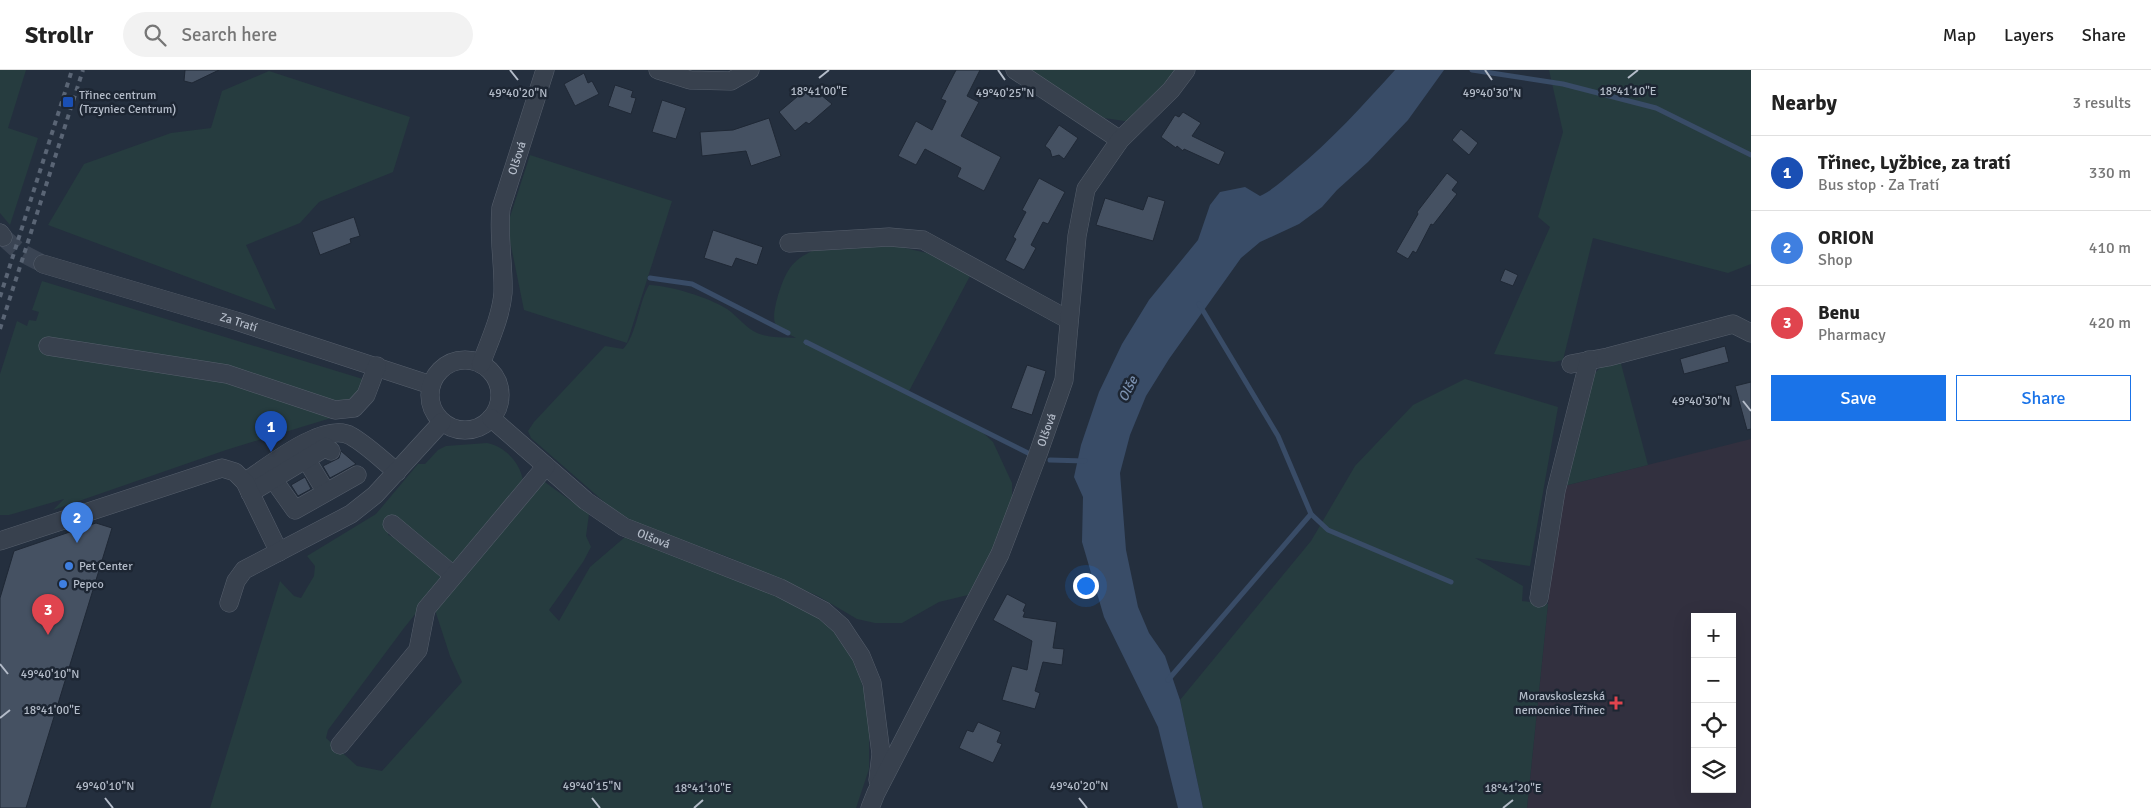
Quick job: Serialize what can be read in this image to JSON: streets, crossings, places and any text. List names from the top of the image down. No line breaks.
{"streets":{"street":["Olšová","Za Tratí"]},"crossings":[["Olšová","Za Tratí"]],"water":["Olše"],"places":{"transit":["Třinec centrum (Trzyniec Centrum)"],"other":["Pet Center","Pepco"],"health":["Moravskoslezská nemocnice Třinec"]},"page":{"header":"Strollr","search":"Search here","nav":["Map","Layers","Share"],"heading":["Nearby","3 results"],"list":[{"mark":"1","name":"Třinec, Lyžbice, za tratí","note":"Bus stop · Za Tratí","value":"330 m"},{"mark":"2","name":"ORION","note":"Shop","value":"410 m"},{"mark":"3","name":"Benu","note":"Pharmacy","value":"420 m"}],"buttons":["Save","Share"],"pins":["1","2","3"],"map_buttons":["+","−"]},"coordinates":["18°41'00\"E","18°41'10\"E","49°40'20\"N","49°40'25\"N","49°40'30\"N","49°40'10\"N","49°40'15\"N","18°41'20\"E"]}
